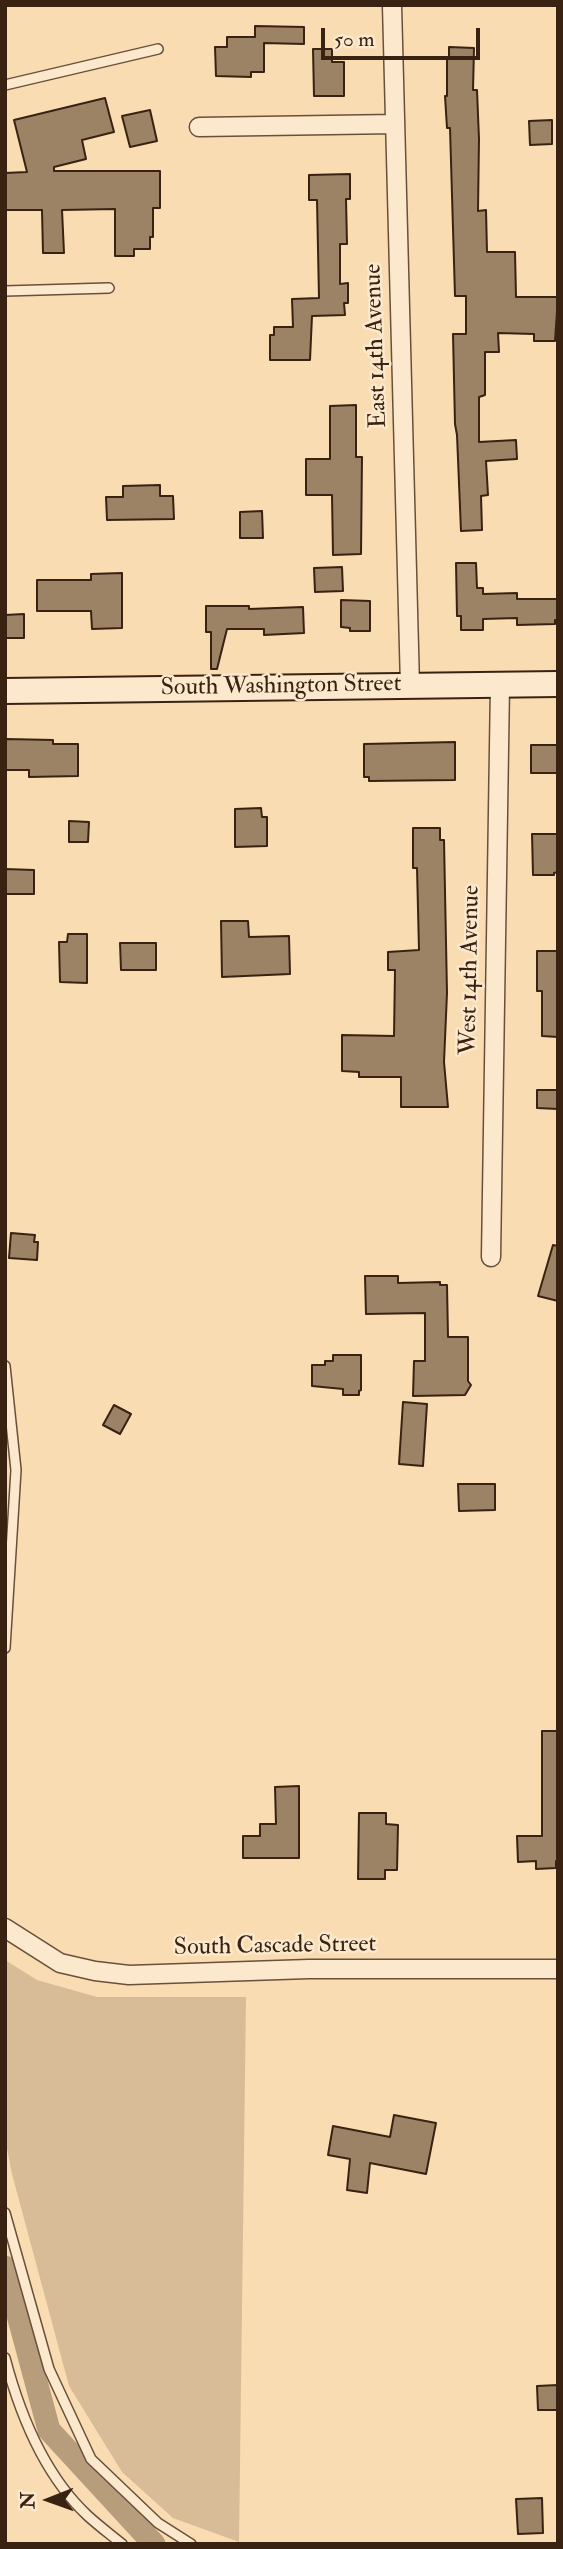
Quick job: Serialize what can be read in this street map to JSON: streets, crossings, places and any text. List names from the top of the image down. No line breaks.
{"streets":{"main road":["South Washington Street"],"street":["East 14th Avenue","West 14th Avenue","South Cascade Street"]},"crossings":[["East 14th Avenue","South Washington Street"],["South Washington Street","West 14th Avenue"]],"scale_bar":"50 m","north":"left"}
